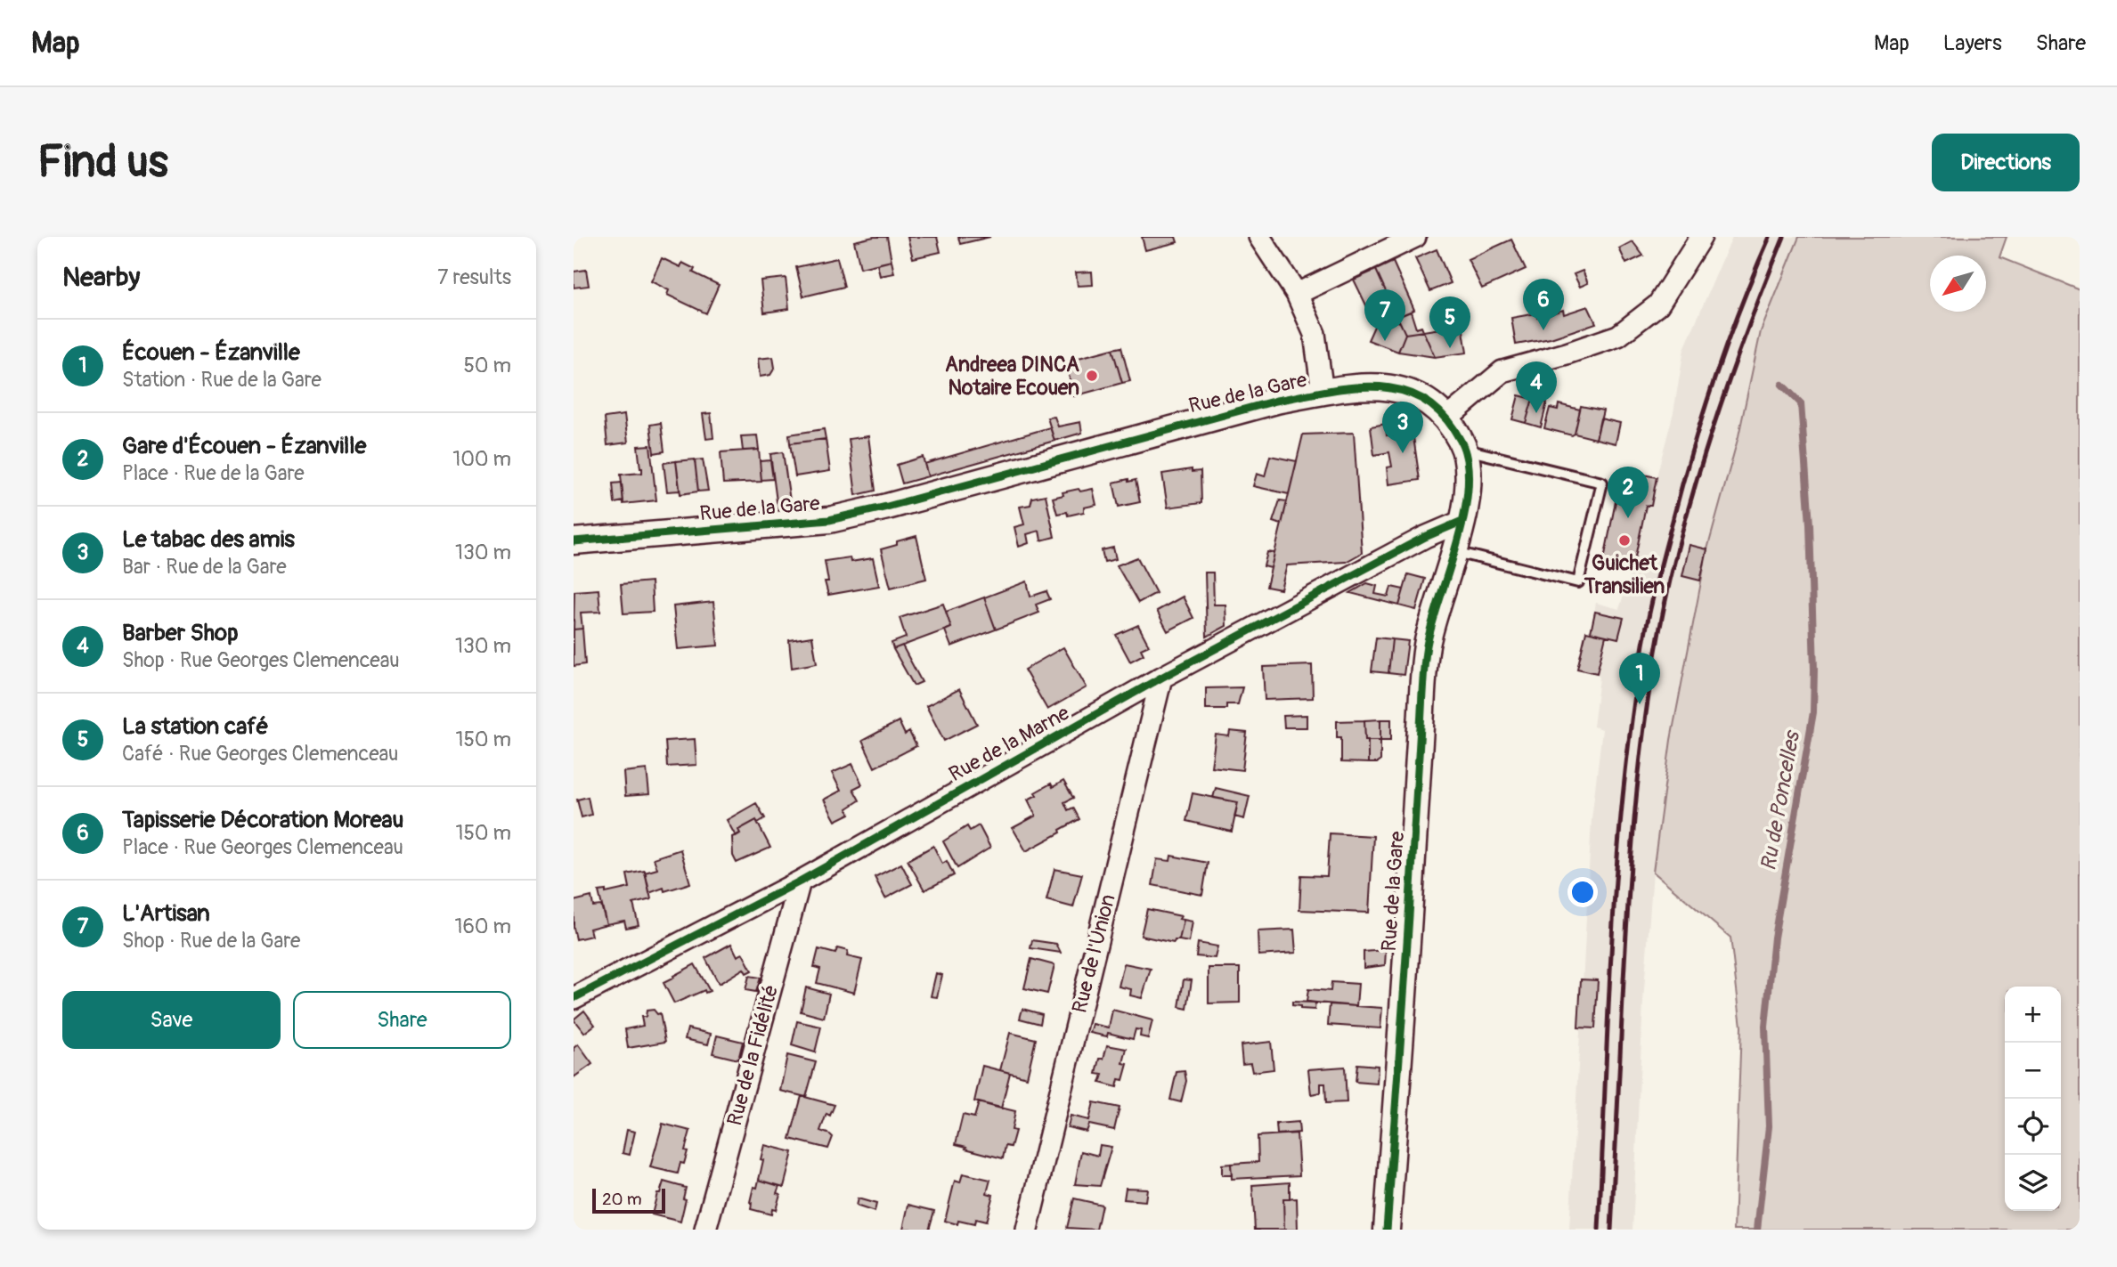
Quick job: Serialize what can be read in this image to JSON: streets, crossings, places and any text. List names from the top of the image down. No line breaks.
{"streets":{"street":["Rue de la Gare","Rue de la Marne","Rue de l'Union","Rue de la Fidélité"]},"crossings":[["Rue de la Gare","Rue de la Marne"],["Rue de la Marne","Rue de l'Union"],["Rue de la Marne","Rue de la Fidélité"]],"water":["Ru de Poncelles"],"places":["Andreea DINCA Notaire Ecouen","Guichet Transilien"],"scale_bar":"20 m","north":"bottom left","page":{"header":"Map","nav":["Map","Layers","Share"],"buttons":["Directions",["Save","Share"]],"title":"Find us","heading":["Nearby","7 results"],"pins":["6","7","5","4","3","2","1"],"list":[{"mark":"1","name":"Écouen - Ézanville","note":"Station · Rue de la Gare","value":"50 m"},{"mark":"2","name":"Gare d'Écouen - Ézanville","note":"Place · Rue de la Gare","value":"100 m"},{"mark":"3","name":"Le tabac des amis","note":"Bar · Rue de la Gare","value":"130 m"},{"mark":"4","name":"Barber Shop","note":"Shop · Rue Georges Clemenceau","value":"130 m"},{"mark":"5","name":"La station café","note":"Café · Rue Georges Clemenceau","value":"150 m"},{"mark":"6","name":"Tapisserie Décoration Moreau","note":"Place · Rue Georges Clemenceau","value":"150 m"},{"mark":"7","name":"L'Artisan","note":"Shop · Rue de la Gare","value":"160 m"}],"map_buttons":["+","−"],"scale":"20 m"}}
